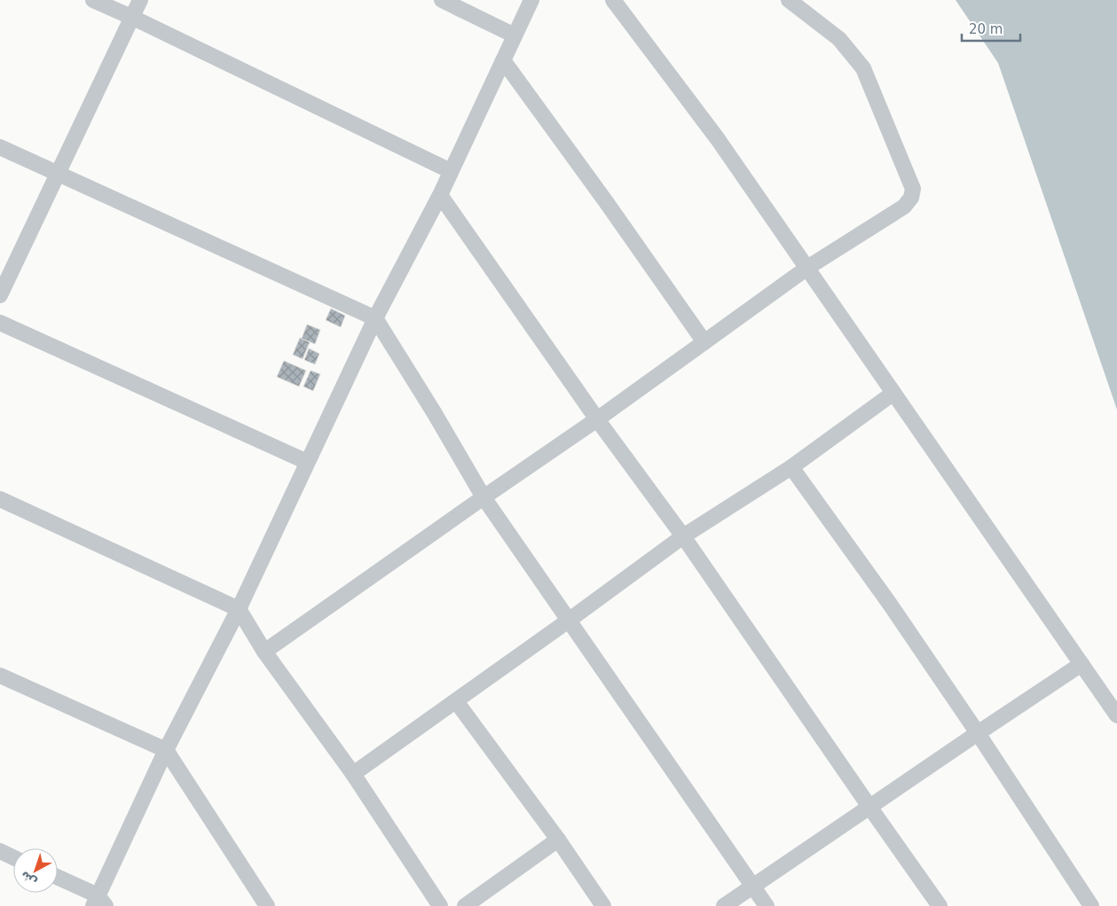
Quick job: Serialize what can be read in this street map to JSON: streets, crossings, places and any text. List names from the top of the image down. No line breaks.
{"scale_bar":"20 m","north":"bottom left"}
